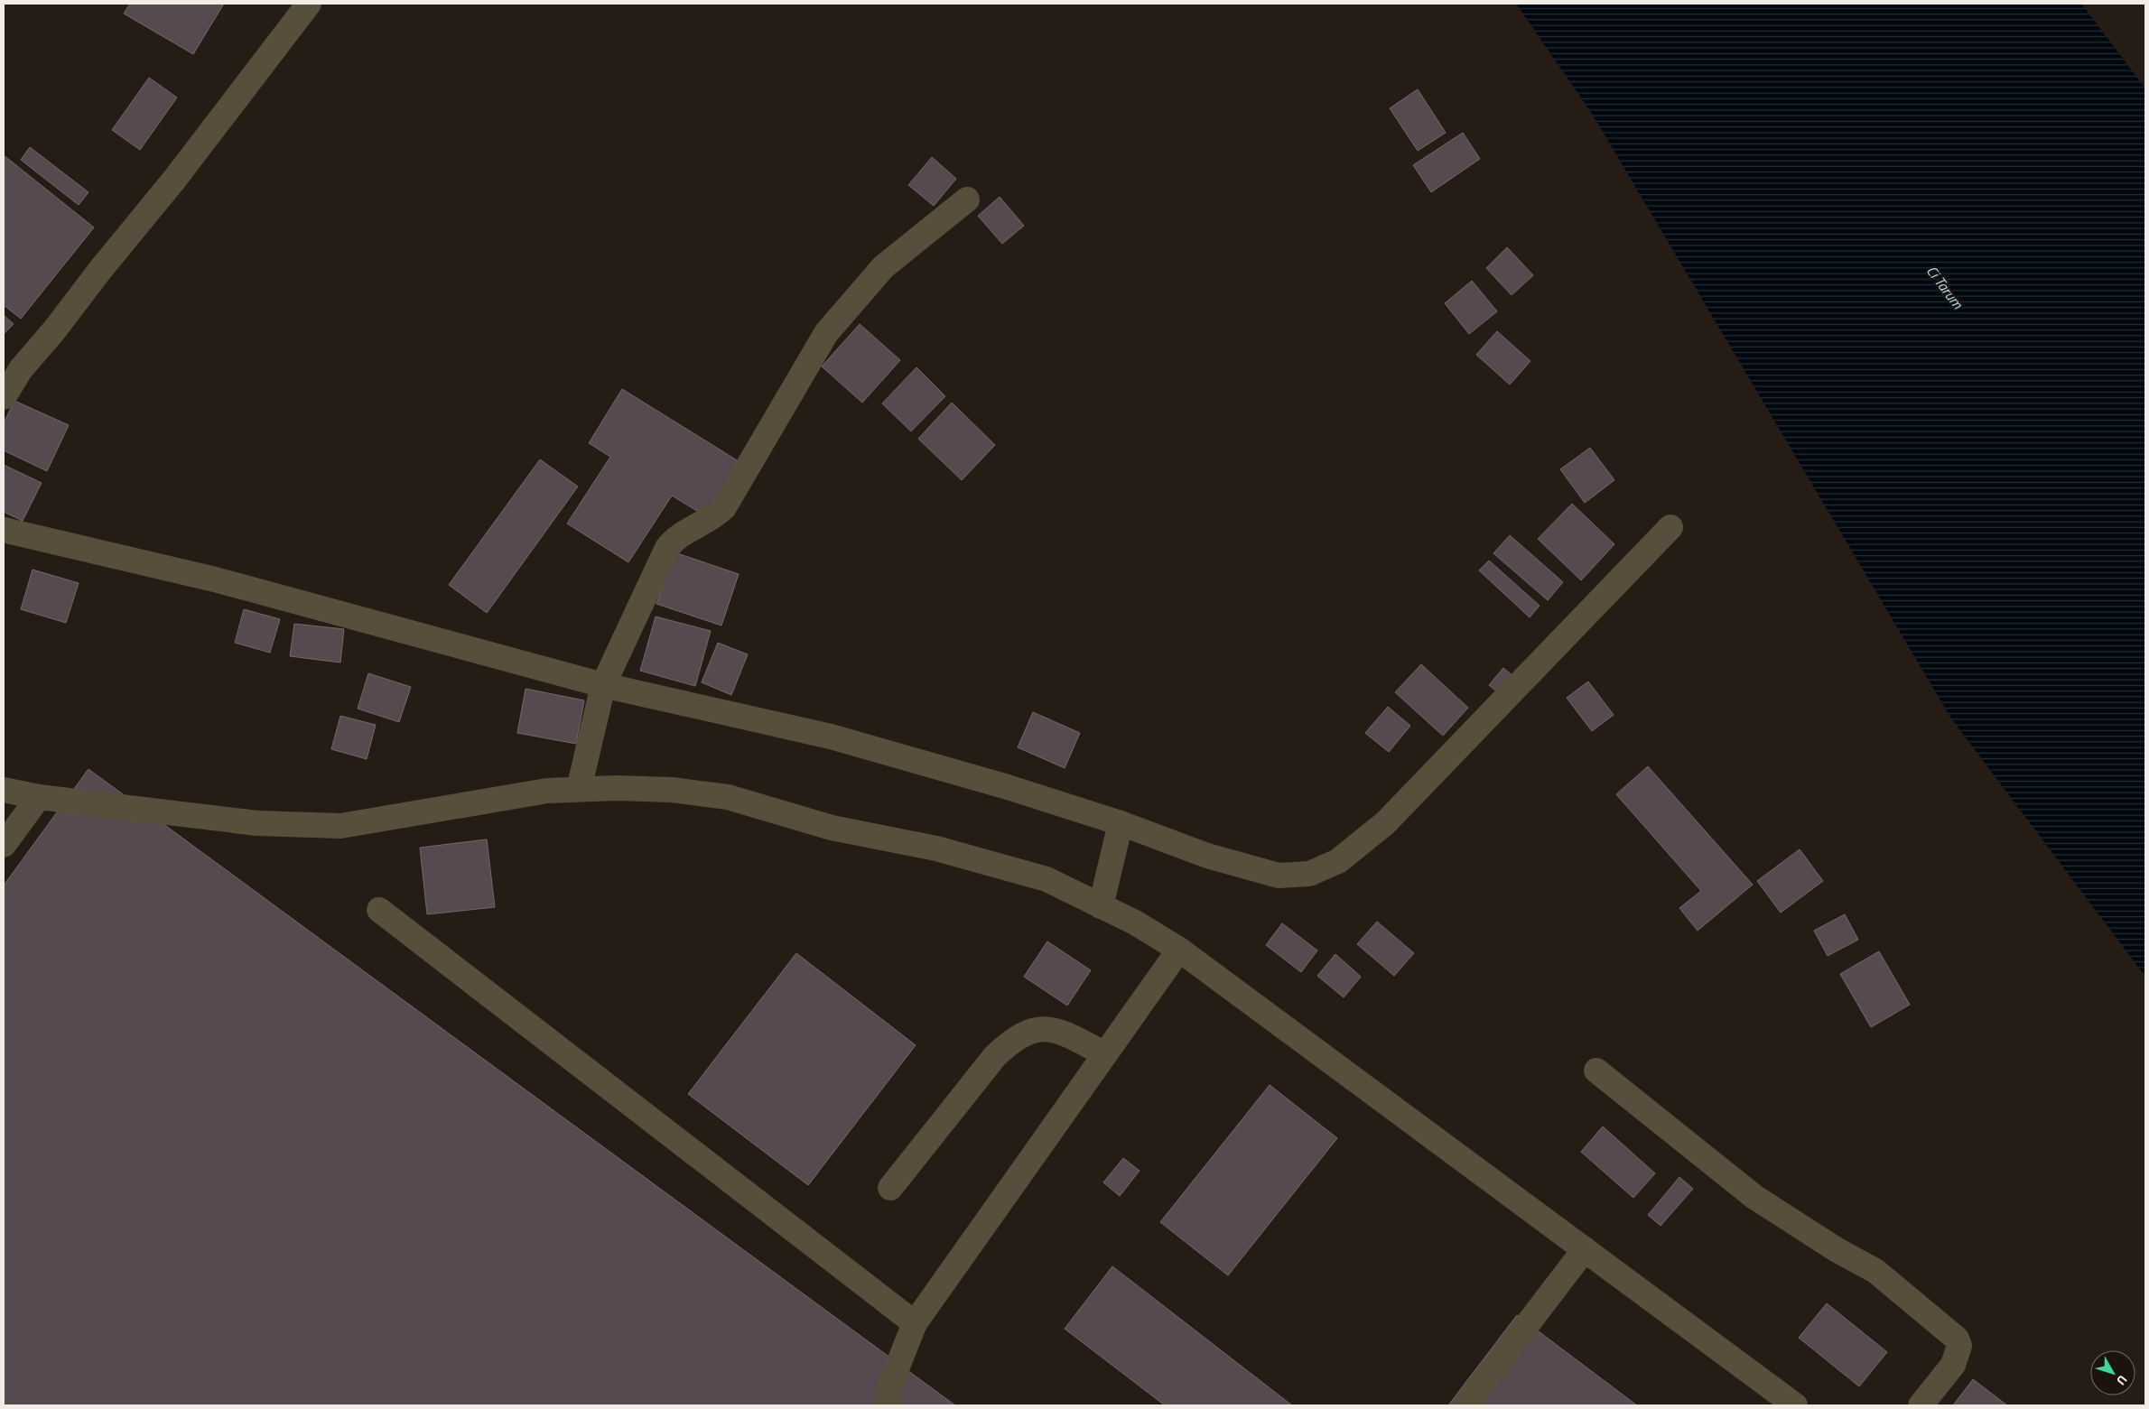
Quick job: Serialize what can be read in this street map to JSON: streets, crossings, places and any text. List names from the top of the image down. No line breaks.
{"water":["Ci Tarum"],"north":"bottom right"}
